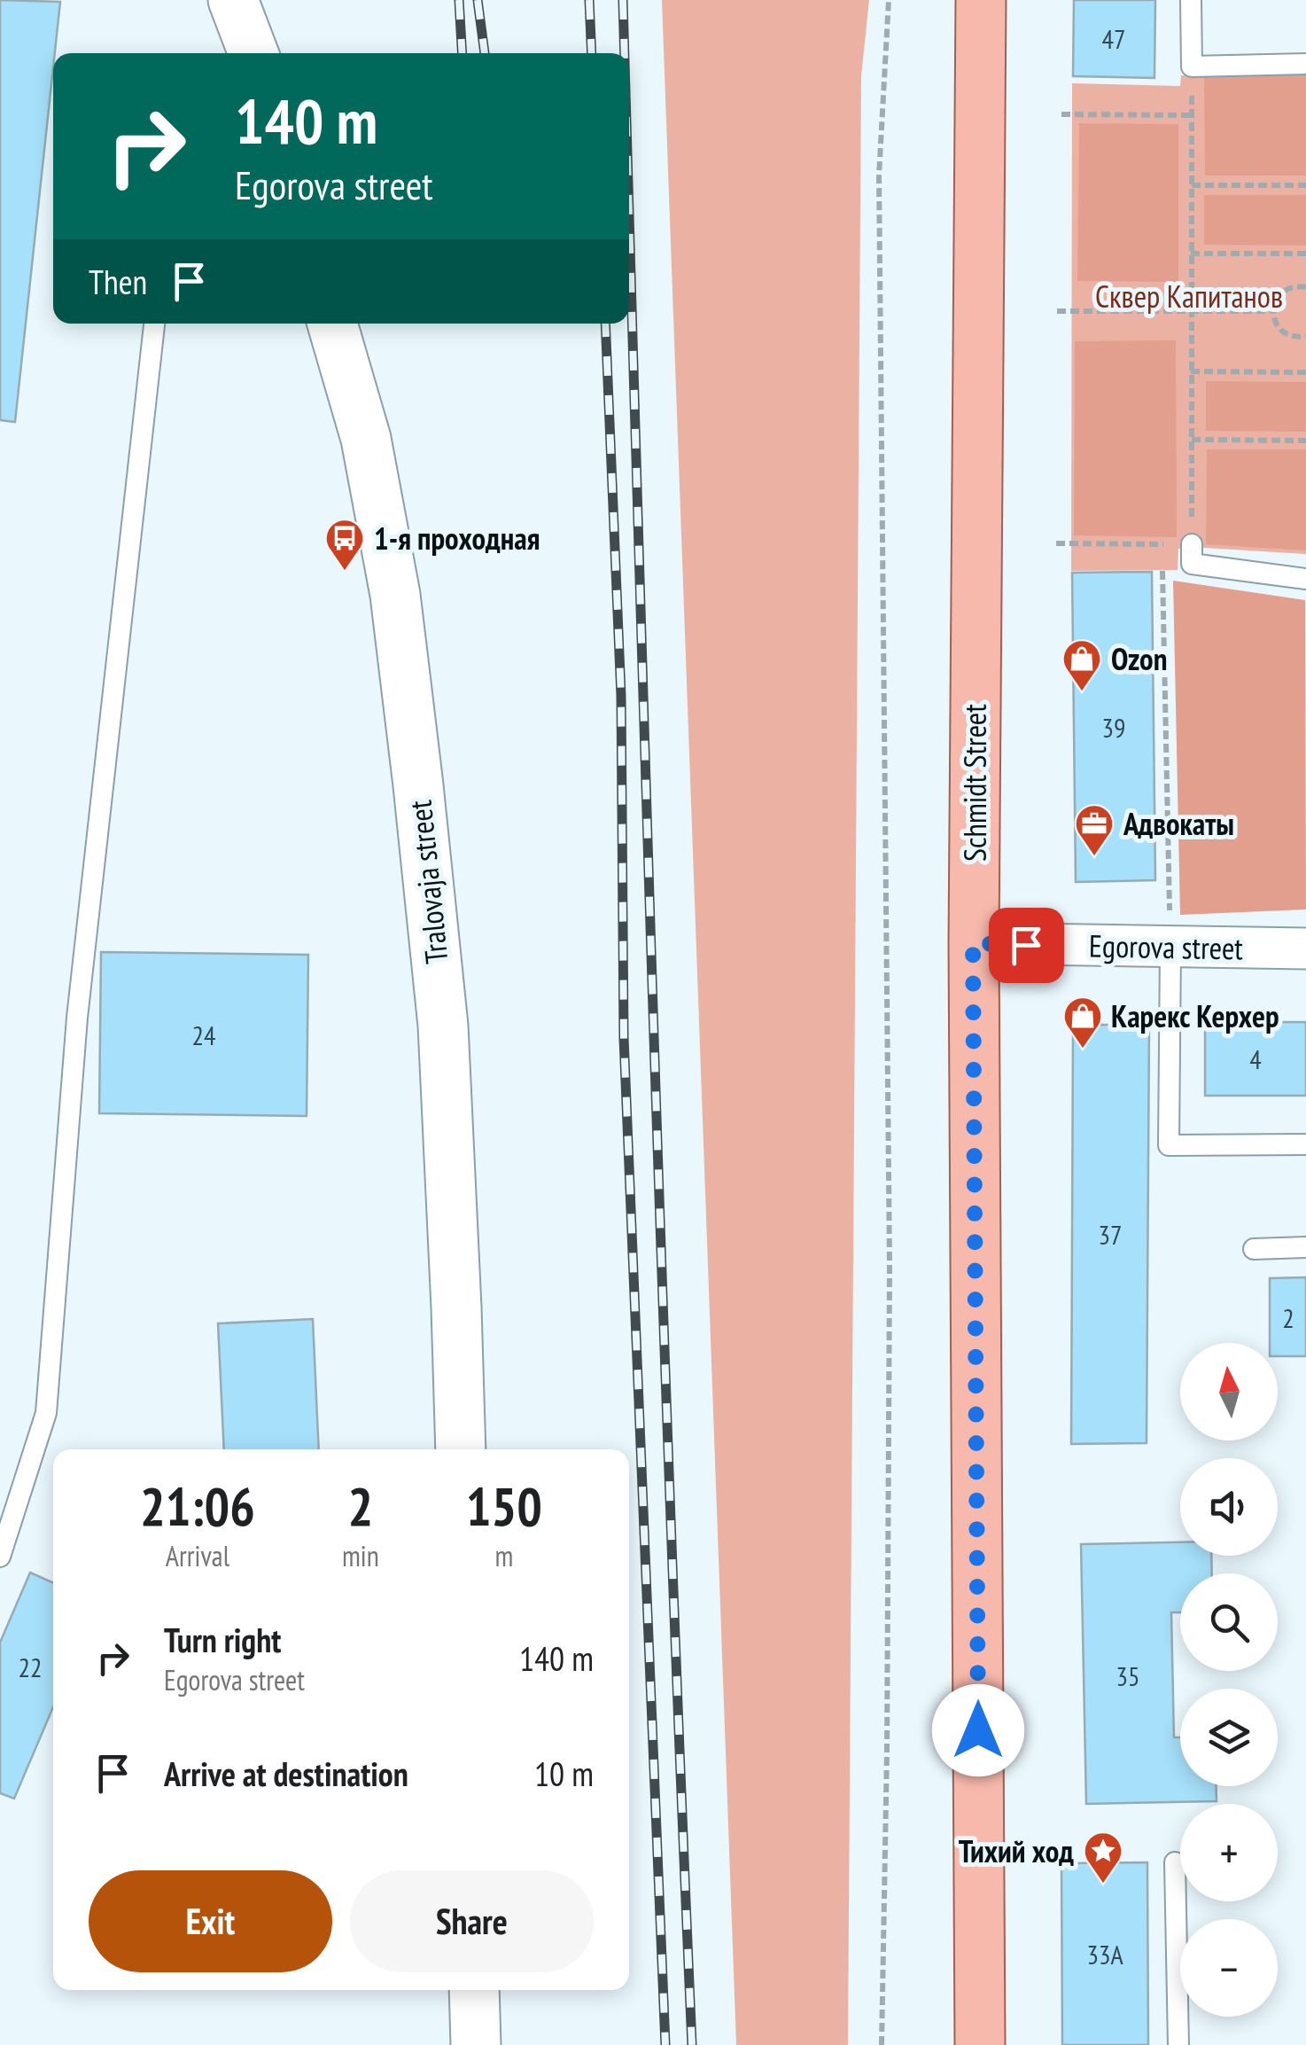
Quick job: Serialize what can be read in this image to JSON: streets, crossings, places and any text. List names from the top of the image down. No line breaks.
{"streets":{"main road":["Schmidt Street"],"street":["Tralovaja street","Egorova street"]},"crossings":[["Schmidt Street","Egorova street"]],"parks":["Сквер Капитанов"],"places":{"bus stop":["1-я проходная"],"shop":["Ozon","Карекс Керхер"],"office":["Адвокаты"],"place":["Тихий ход"]},"house_numbers":["47","39","24","4","37","2","22","35","33А"],"north":"top","page":{"turn":["140 m","Egorova street"],"then":"Then","map_buttons":["+","−"],"eta":["21:06","Arrival","2","min","150","m"],"list":[{"name":"Turn right","note":"Egorova street","value":"140 m"},{"name":"Arrive at destination","value":"10 m"}],"buttons":["Exit","Share"]}}
